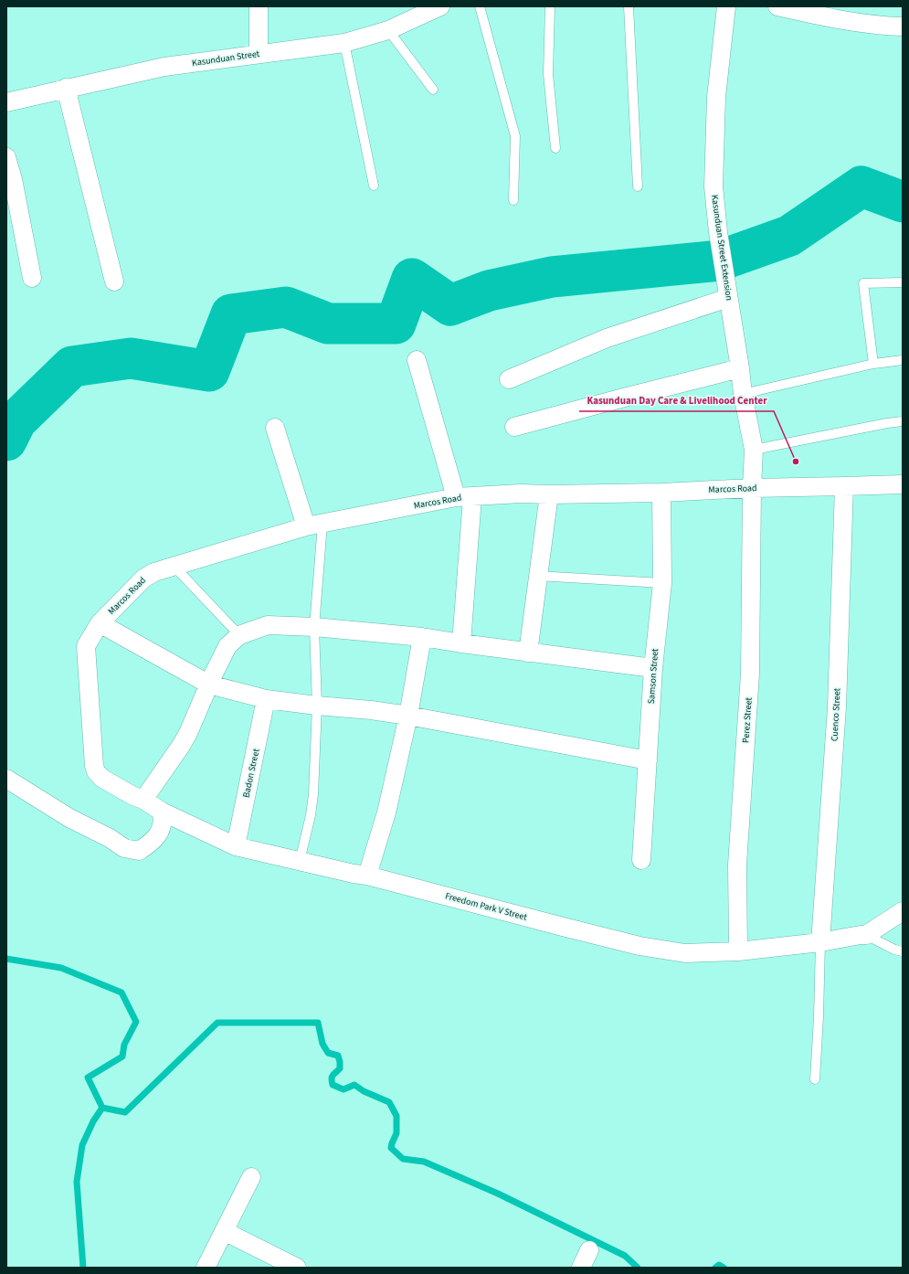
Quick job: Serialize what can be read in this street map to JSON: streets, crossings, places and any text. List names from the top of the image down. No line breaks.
{"streets":{"street":["Kasunduan Street","Kasunduan Street Extension","Marcos Road","Samson Street","Cuenco Street","Perez Street","Badon Street","Freedom Park V Street"]},"crossings":[["Kasunduan Street Extension","Marcos Road"],["Kasunduan Street Extension","Perez Street"],["Marcos Road","Samson Street"],["Marcos Road","Cuenco Street"],["Marcos Road","Perez Street"],["Marcos Road","Freedom Park V Street"],["Cuenco Street","Freedom Park V Street"],["Perez Street","Freedom Park V Street"],["Badon Street","Freedom Park V Street"]],"places":["Kasunduan Day Care & Livelihood Center"]}
